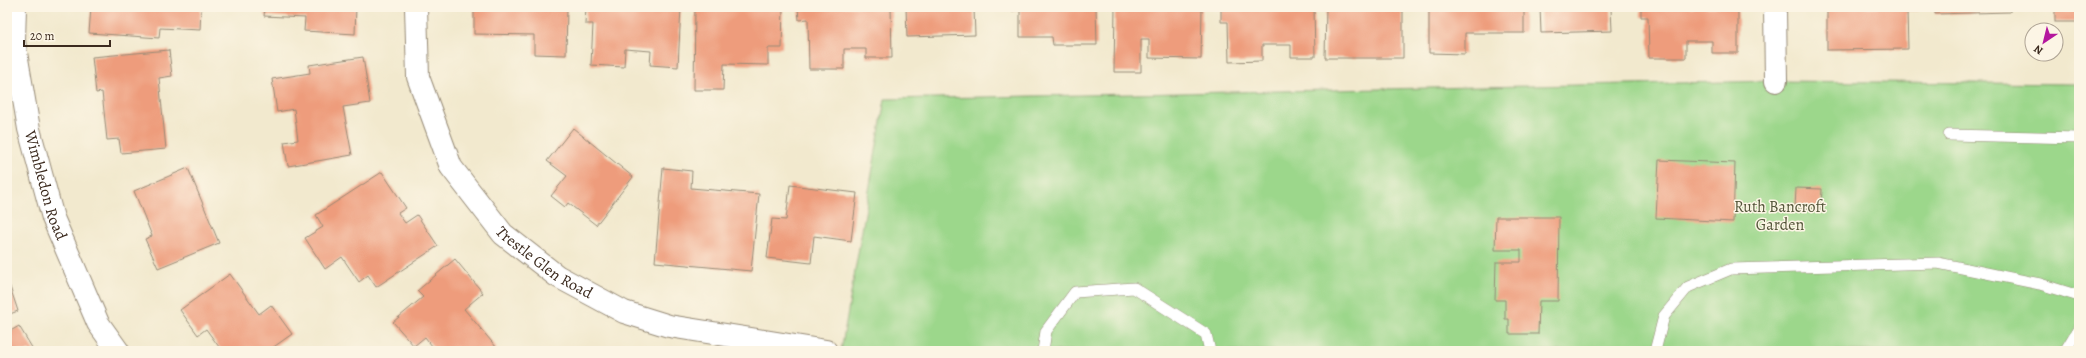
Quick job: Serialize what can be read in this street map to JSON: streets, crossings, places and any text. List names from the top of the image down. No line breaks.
{"streets":{"street":["Wimbledon Road","Trestle Glen Road"]},"parks":["Ruth Bancroft Garden"],"scale_bar":"20 m","north":"bottom left"}
